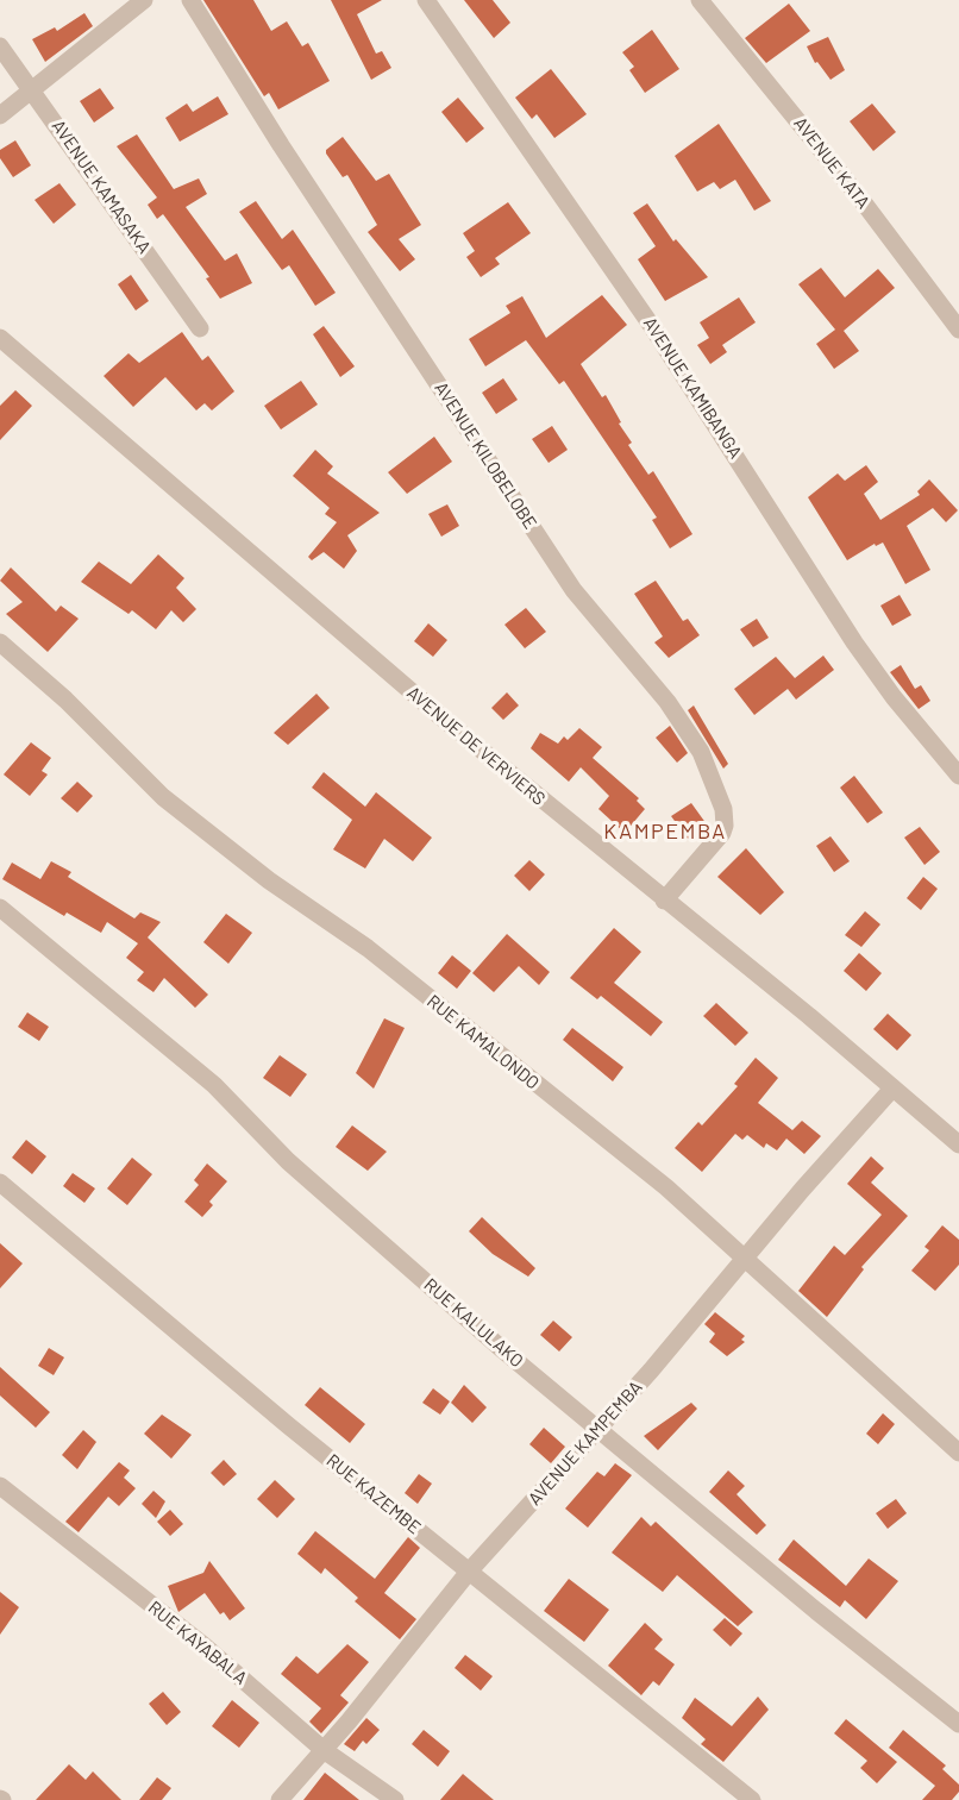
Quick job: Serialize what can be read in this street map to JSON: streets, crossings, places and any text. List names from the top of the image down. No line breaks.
{"streets":{"street":["AVENUE KATA","AVENUE KAMASAKA","AVENUE KAMIBANGA","AVENUE KILOBELOBE","AVENUE DE VERVIERS","RUE KAMALONDO","RUE KALULAKO","AVENUE KAMPEMBA","RUE KAZEMBE","RUE KAYABALA"]},"crossings":[["AVENUE KILOBELOBE","AVENUE DE VERVIERS"],["AVENUE DE VERVIERS","AVENUE KAMPEMBA"],["RUE KAMALONDO","AVENUE KAMPEMBA"],["RUE KALULAKO","AVENUE KAMPEMBA"],["AVENUE KAMPEMBA","RUE KAZEMBE"],["AVENUE KAMPEMBA","RUE KAYABALA"]],"districts":["KAMPEMBA"]}
